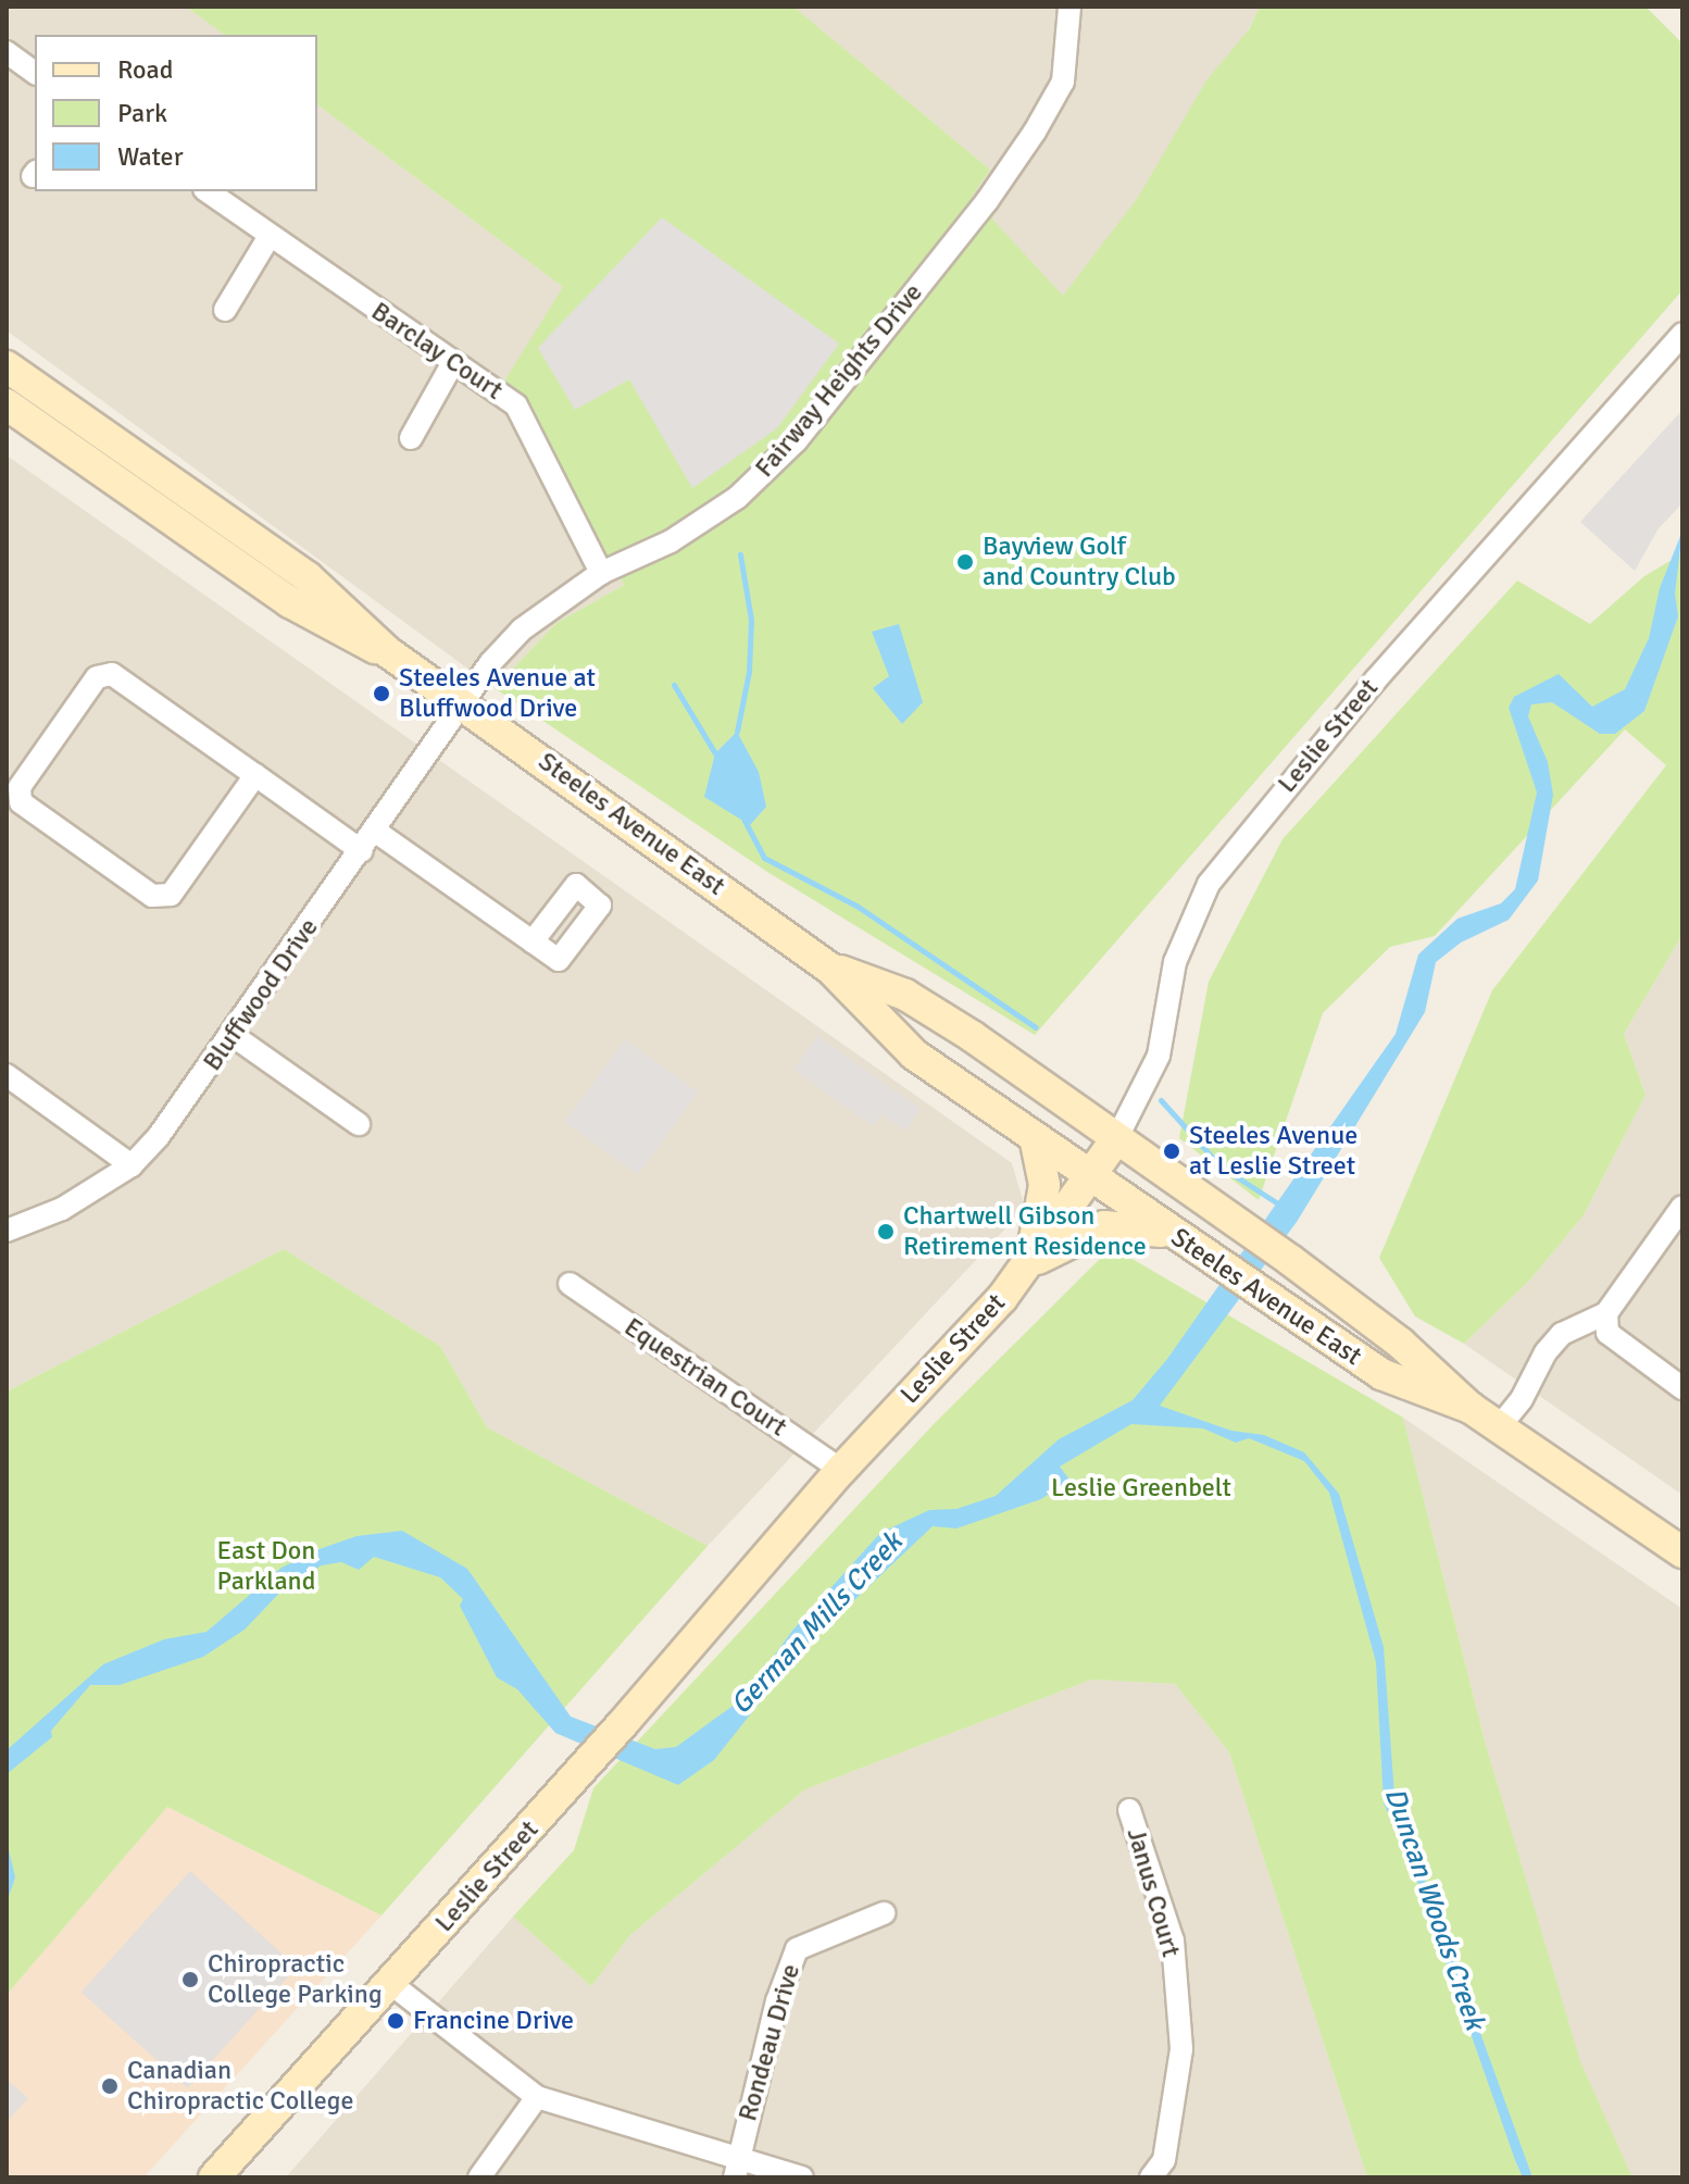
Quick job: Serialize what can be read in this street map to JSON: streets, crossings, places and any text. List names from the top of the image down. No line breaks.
{"streets":{"main road":["Leslie Street","Steeles Avenue East"],"street":["Barclay Court","Fairway Heights Drive","Bluffwood Drive","Equestrian Court","Janus Court","Rondeau Drive"]},"crossings":[["Barclay Court","Fairway Heights Drive"],["Fairway Heights Drive","Steeles Avenue East"],["Fairway Heights Drive","Bluffwood Drive"],["Leslie Street","Steeles Avenue East"],["Leslie Street","Equestrian Court"],["Steeles Avenue East","Bluffwood Drive"]],"water":["German Mills Creek","Duncan Woods Creek"],"parks":["Leslie Greenbelt","East Don Parkland"],"places":["Bayview Golf and Country Club","Steeles Avenue at Bluffwood Drive","Steeles Avenue at Leslie Street","Chartwell Gibson Retirement Residence","Chiropractic College Parking","Francine Drive","Canadian Chiropractic College"],"legend":["Road","Park","Water"]}
